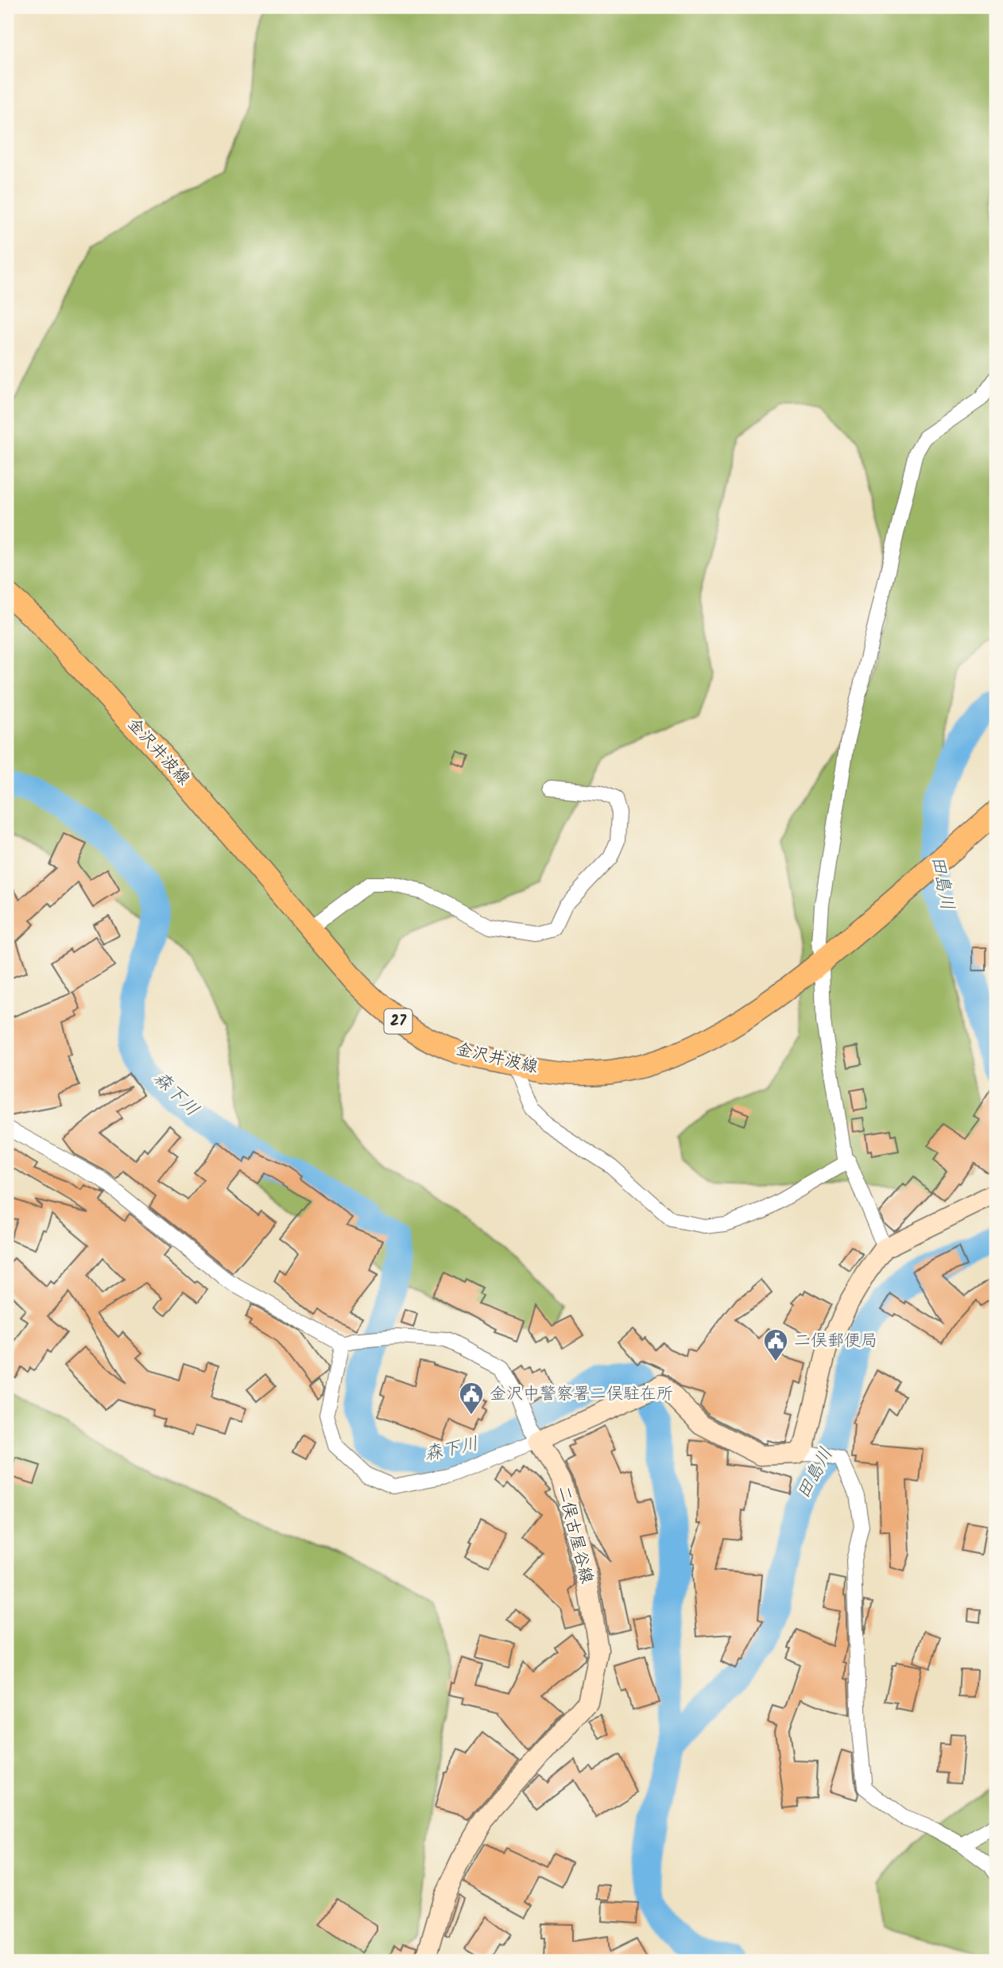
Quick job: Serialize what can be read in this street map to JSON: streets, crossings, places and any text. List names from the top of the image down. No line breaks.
{"streets":{"main road":["金沢井波線","27","二俣古屋谷線"]},"water":["田島川","森下川"],"places":{"public building":["二俣郵便局","金沢中警察署二俣駐在所"]}}
